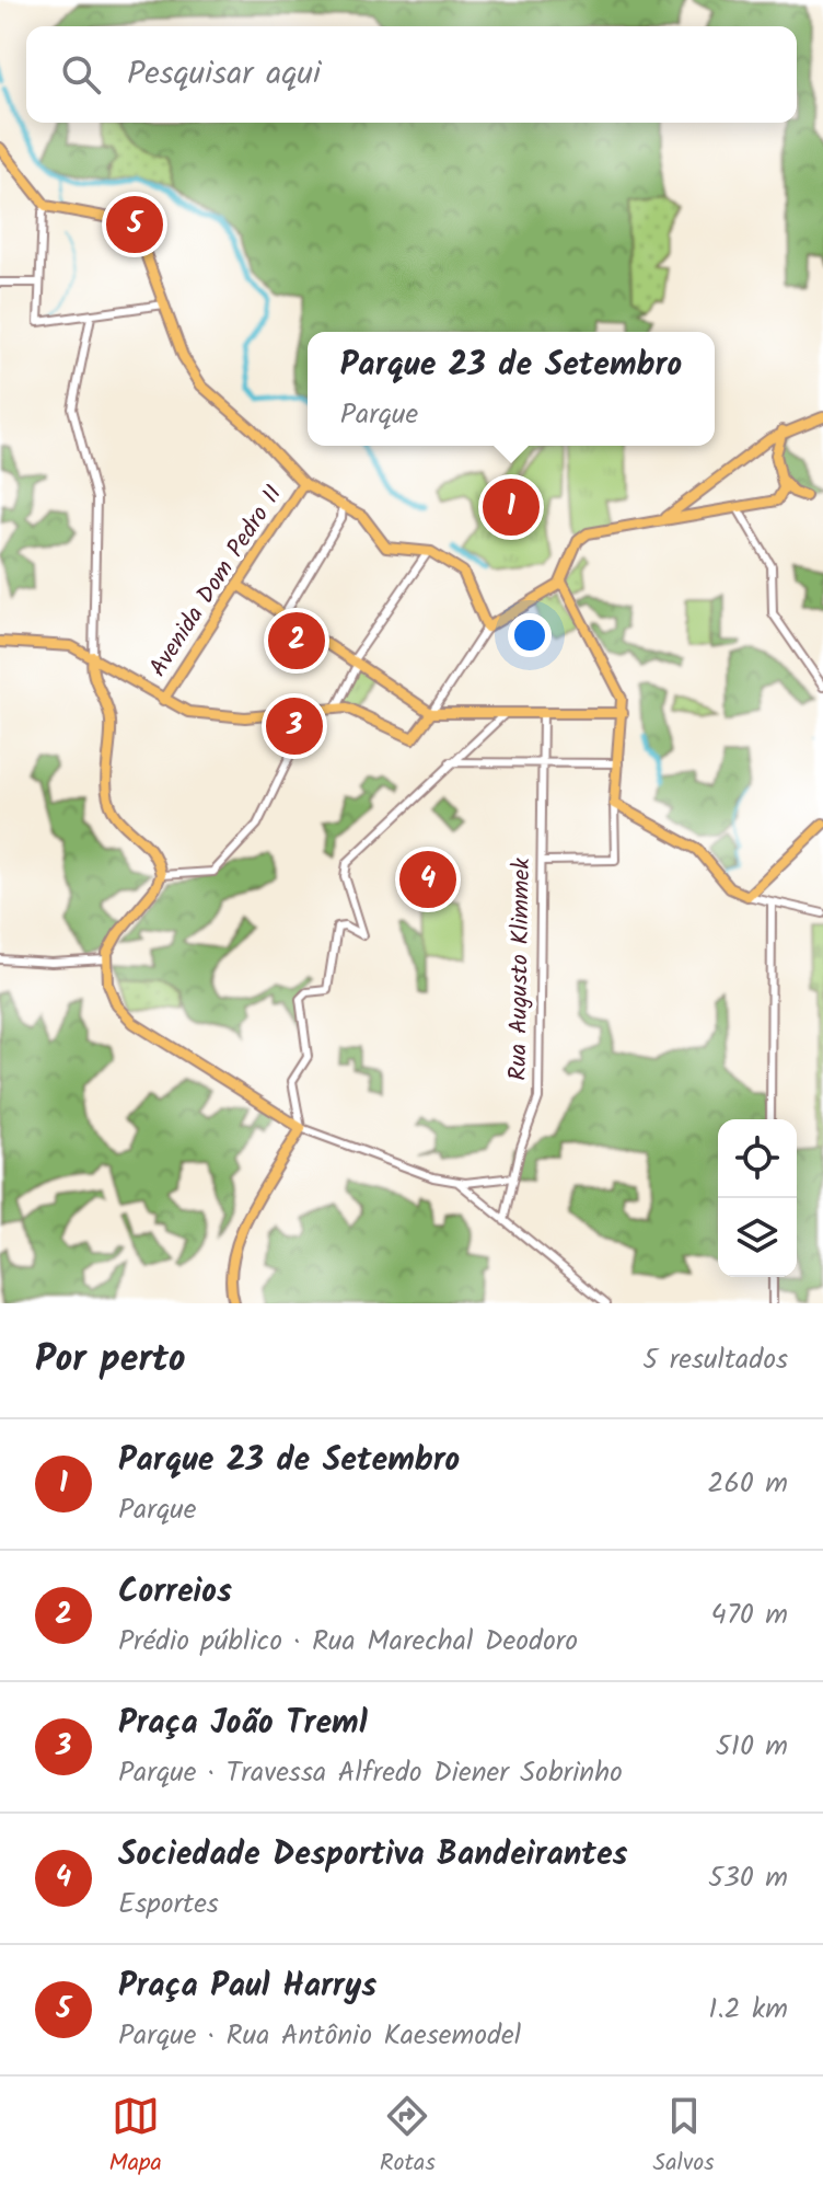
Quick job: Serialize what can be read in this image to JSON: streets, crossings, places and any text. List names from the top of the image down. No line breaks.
{"streets":{"main road":["Avenida Dom Pedro II"],"street":["Rua Augusto Klimmek"]},"page":{"search":"Pesquisar aqui","pins":["5","1","2","3","4"],"popup":["Parque 23 de Setembro","Parque"],"heading":["Por perto","5 resultados"],"list":[{"mark":"1","name":"Parque 23 de Setembro","note":"Parque","value":"260 m"},{"mark":"2","name":"Correios","note":"Prédio público · Rua Marechal Deodoro","value":"470 m"},{"mark":"3","name":"Praça João Treml","note":"Parque · Travessa Alfredo Diener Sobrinho","value":"510 m"},{"mark":"4","name":"Sociedade Desportiva Bandeirantes","note":"Esportes","value":"530 m"},{"mark":"5","name":"Praça Paul Harrys","note":"Parque · Rua Antônio Kaesemodel","value":"1.2 km"}],"nav":["Mapa","Rotas","Salvos"]}}
